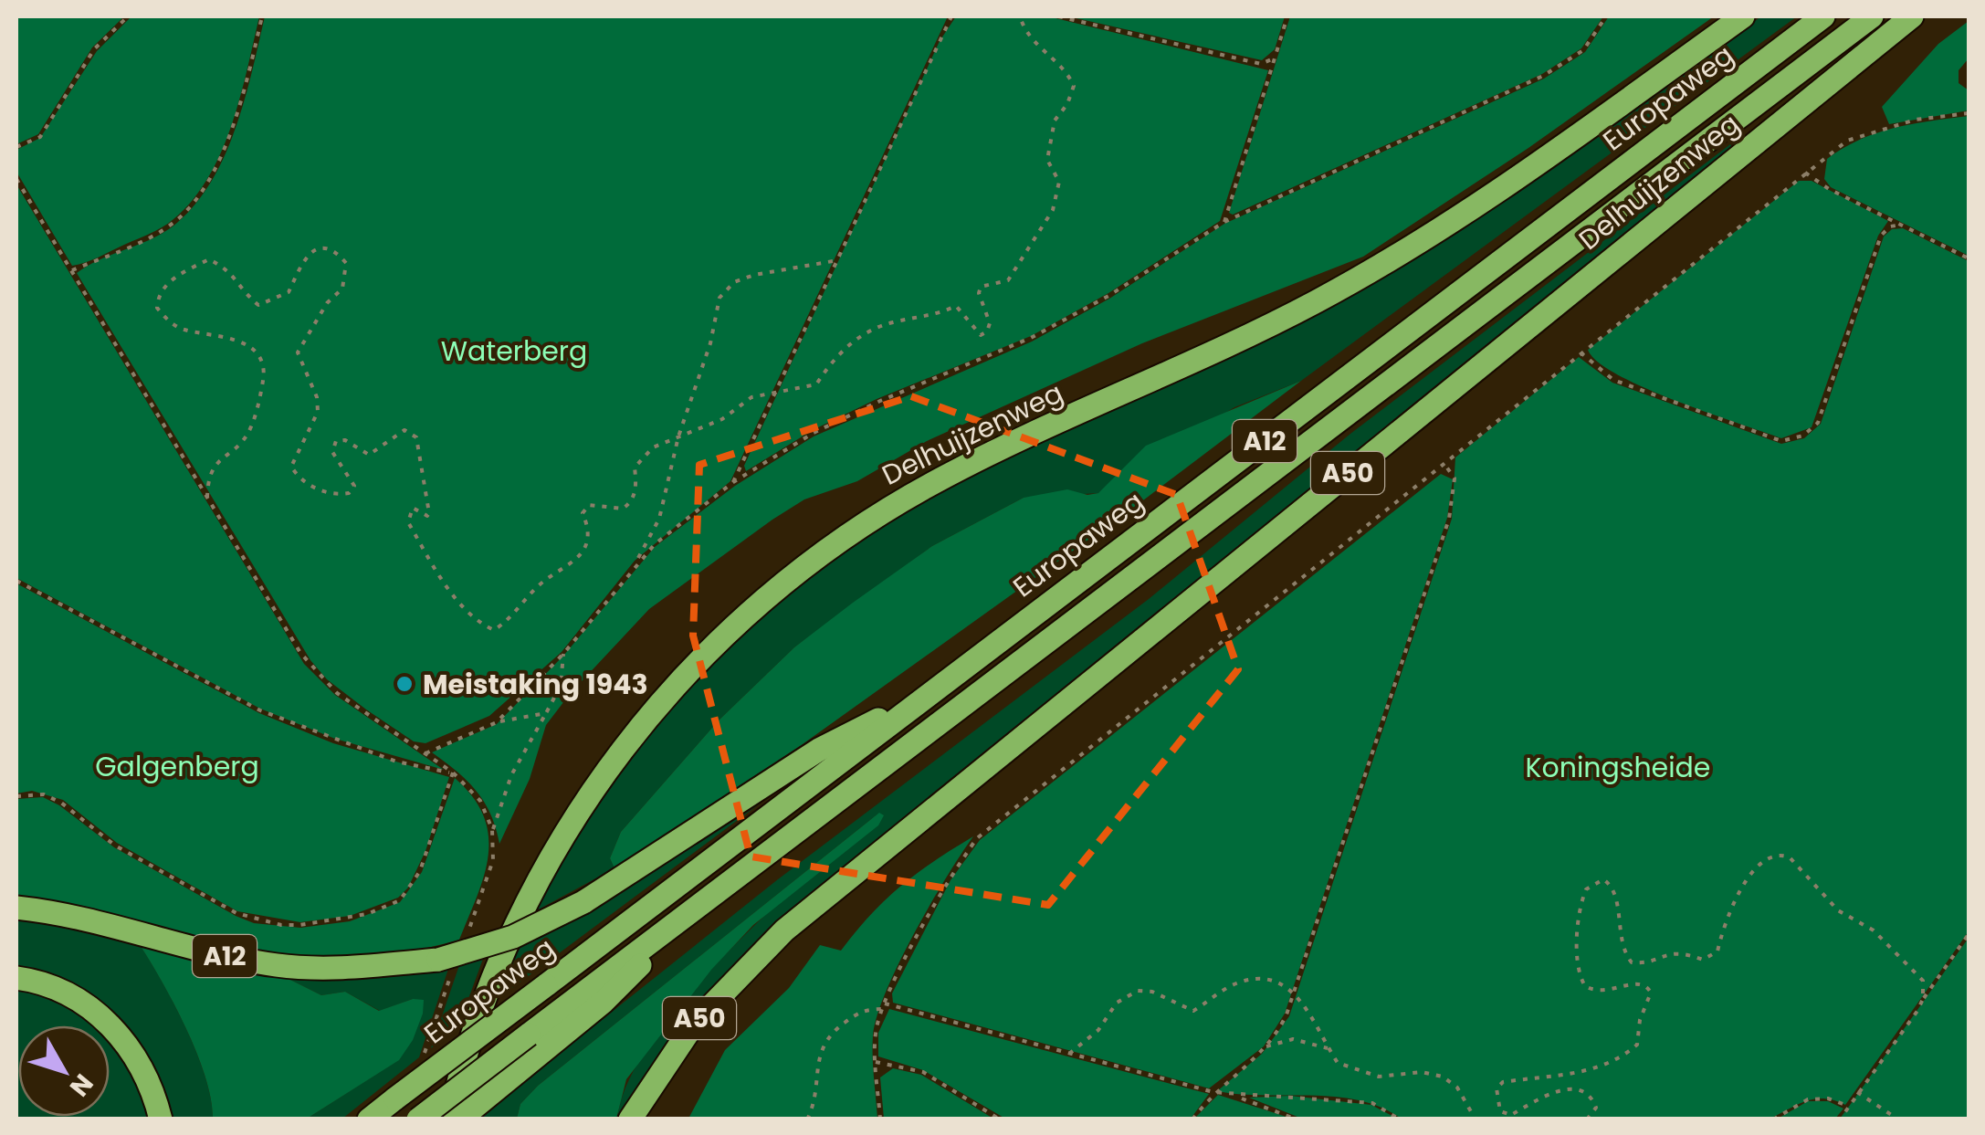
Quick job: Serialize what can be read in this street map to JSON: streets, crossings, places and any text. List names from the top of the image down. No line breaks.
{"streets":{"highway":["Europaweg","Delhuijzenweg","A12","A50"]},"crossings":[["Europaweg","A12"]],"parks":["Waterberg","Galgenberg","Koningsheide"],"places":["Meistaking 1943"],"north":"bottom right"}
